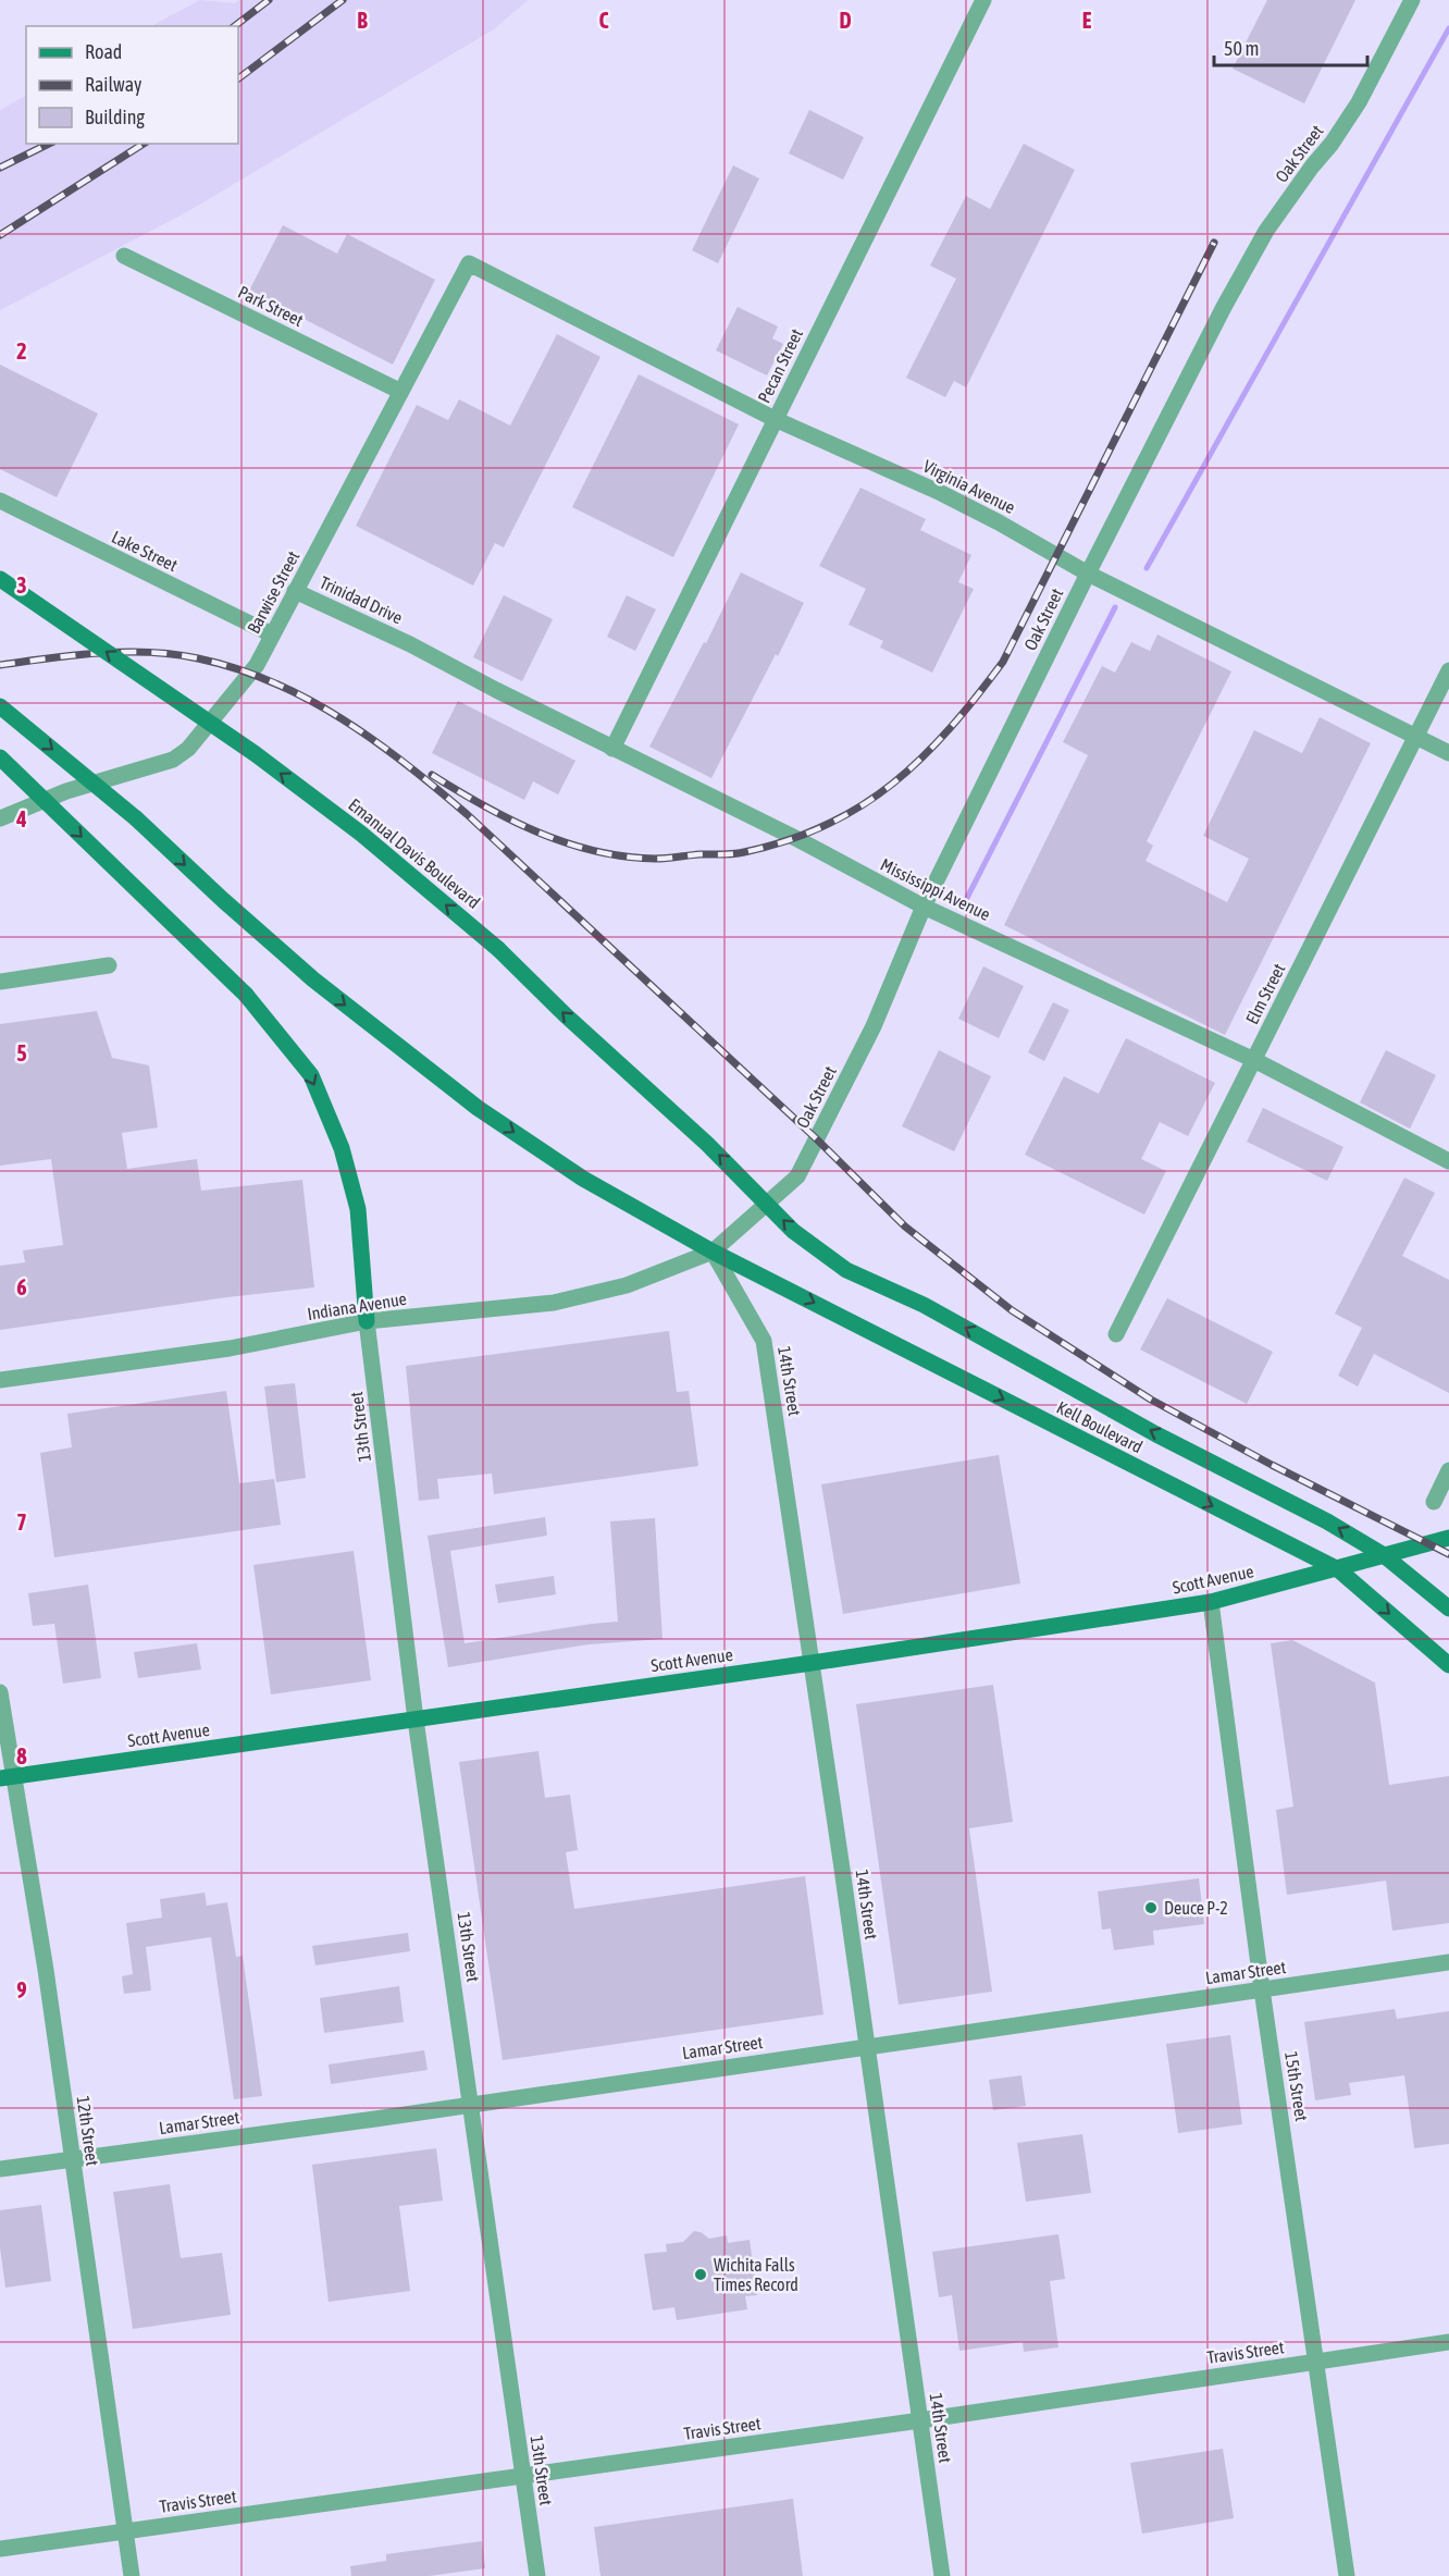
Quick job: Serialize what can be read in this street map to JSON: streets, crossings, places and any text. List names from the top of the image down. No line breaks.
{"streets":{"main road":["Emanual Davis Boulevard","Kell Boulevard","Scott Avenue"],"street":["Oak Street","Park Street","Pecan Street","Virginia Avenue","Lake Street","Barwise Street","Trinidad Drive","Mississippi Avenue","Elm Street","Indiana Avenue","14th Street","13th Street","Lamar Street","15th Street","12th Street","Travis Street"]},"crossings":[["Oak Street","Virginia Avenue"],["Oak Street","Emanual Davis Boulevard"],["Oak Street","Mississippi Avenue"],["Oak Street","Indiana Avenue"],["Oak Street","14th Street"],["Oak Street","Kell Boulevard"],["Park Street","Barwise Street"],["Pecan Street","Virginia Avenue"],["Pecan Street","Mississippi Avenue"],["Virginia Avenue","Barwise Street"],["Virginia Avenue","Elm Street"],["Lake Street","Barwise Street"],["Barwise Street","Trinidad Drive"],["Trinidad Drive","Mississippi Avenue"],["Emanual Davis Boulevard","Kell Boulevard"],["Mississippi Avenue","Elm Street"],["Indiana Avenue","14th Street"],["Indiana Avenue","13th Street"],["Indiana Avenue","Kell Boulevard"],["14th Street","Kell Boulevard"],["14th Street","Scott Avenue"],["14th Street","Lamar Street"],["14th Street","Travis Street"],["13th Street","Scott Avenue"],["13th Street","Lamar Street"],["13th Street","Travis Street"],["Kell Boulevard","Scott Avenue"],["Scott Avenue","15th Street"],["Scott Avenue","12th Street"],["Lamar Street","15th Street"],["Lamar Street","12th Street"],["15th Street","Travis Street"],["12th Street","Travis Street"]],"places":["Deuce P-2","Wichita Falls Times Record"],"legend":["Road","Railway","Building"],"scale_bar":"50 m","grid":{"columns":["B","C","D","E"],"rows":["2","3","4","5","6","7","8","9"]}}
